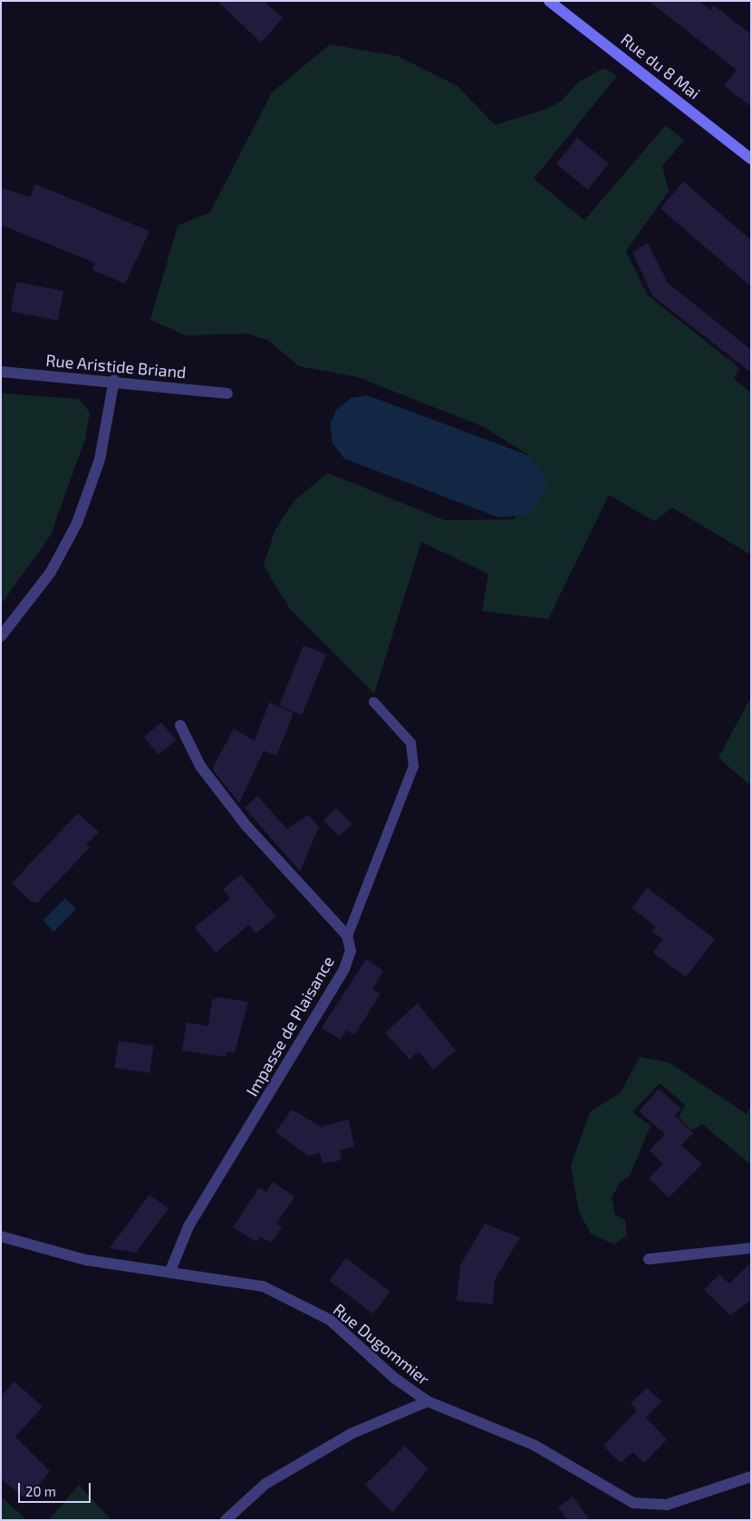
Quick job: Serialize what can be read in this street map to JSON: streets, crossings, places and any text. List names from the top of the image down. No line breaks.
{"streets":{"street":["Rue du 8 Mai","Rue Aristide Briand","Impasse de Plaisance","Rue Dugommier"]},"crossings":[["Impasse de Plaisance","Rue Dugommier"]],"scale_bar":"20 m"}
